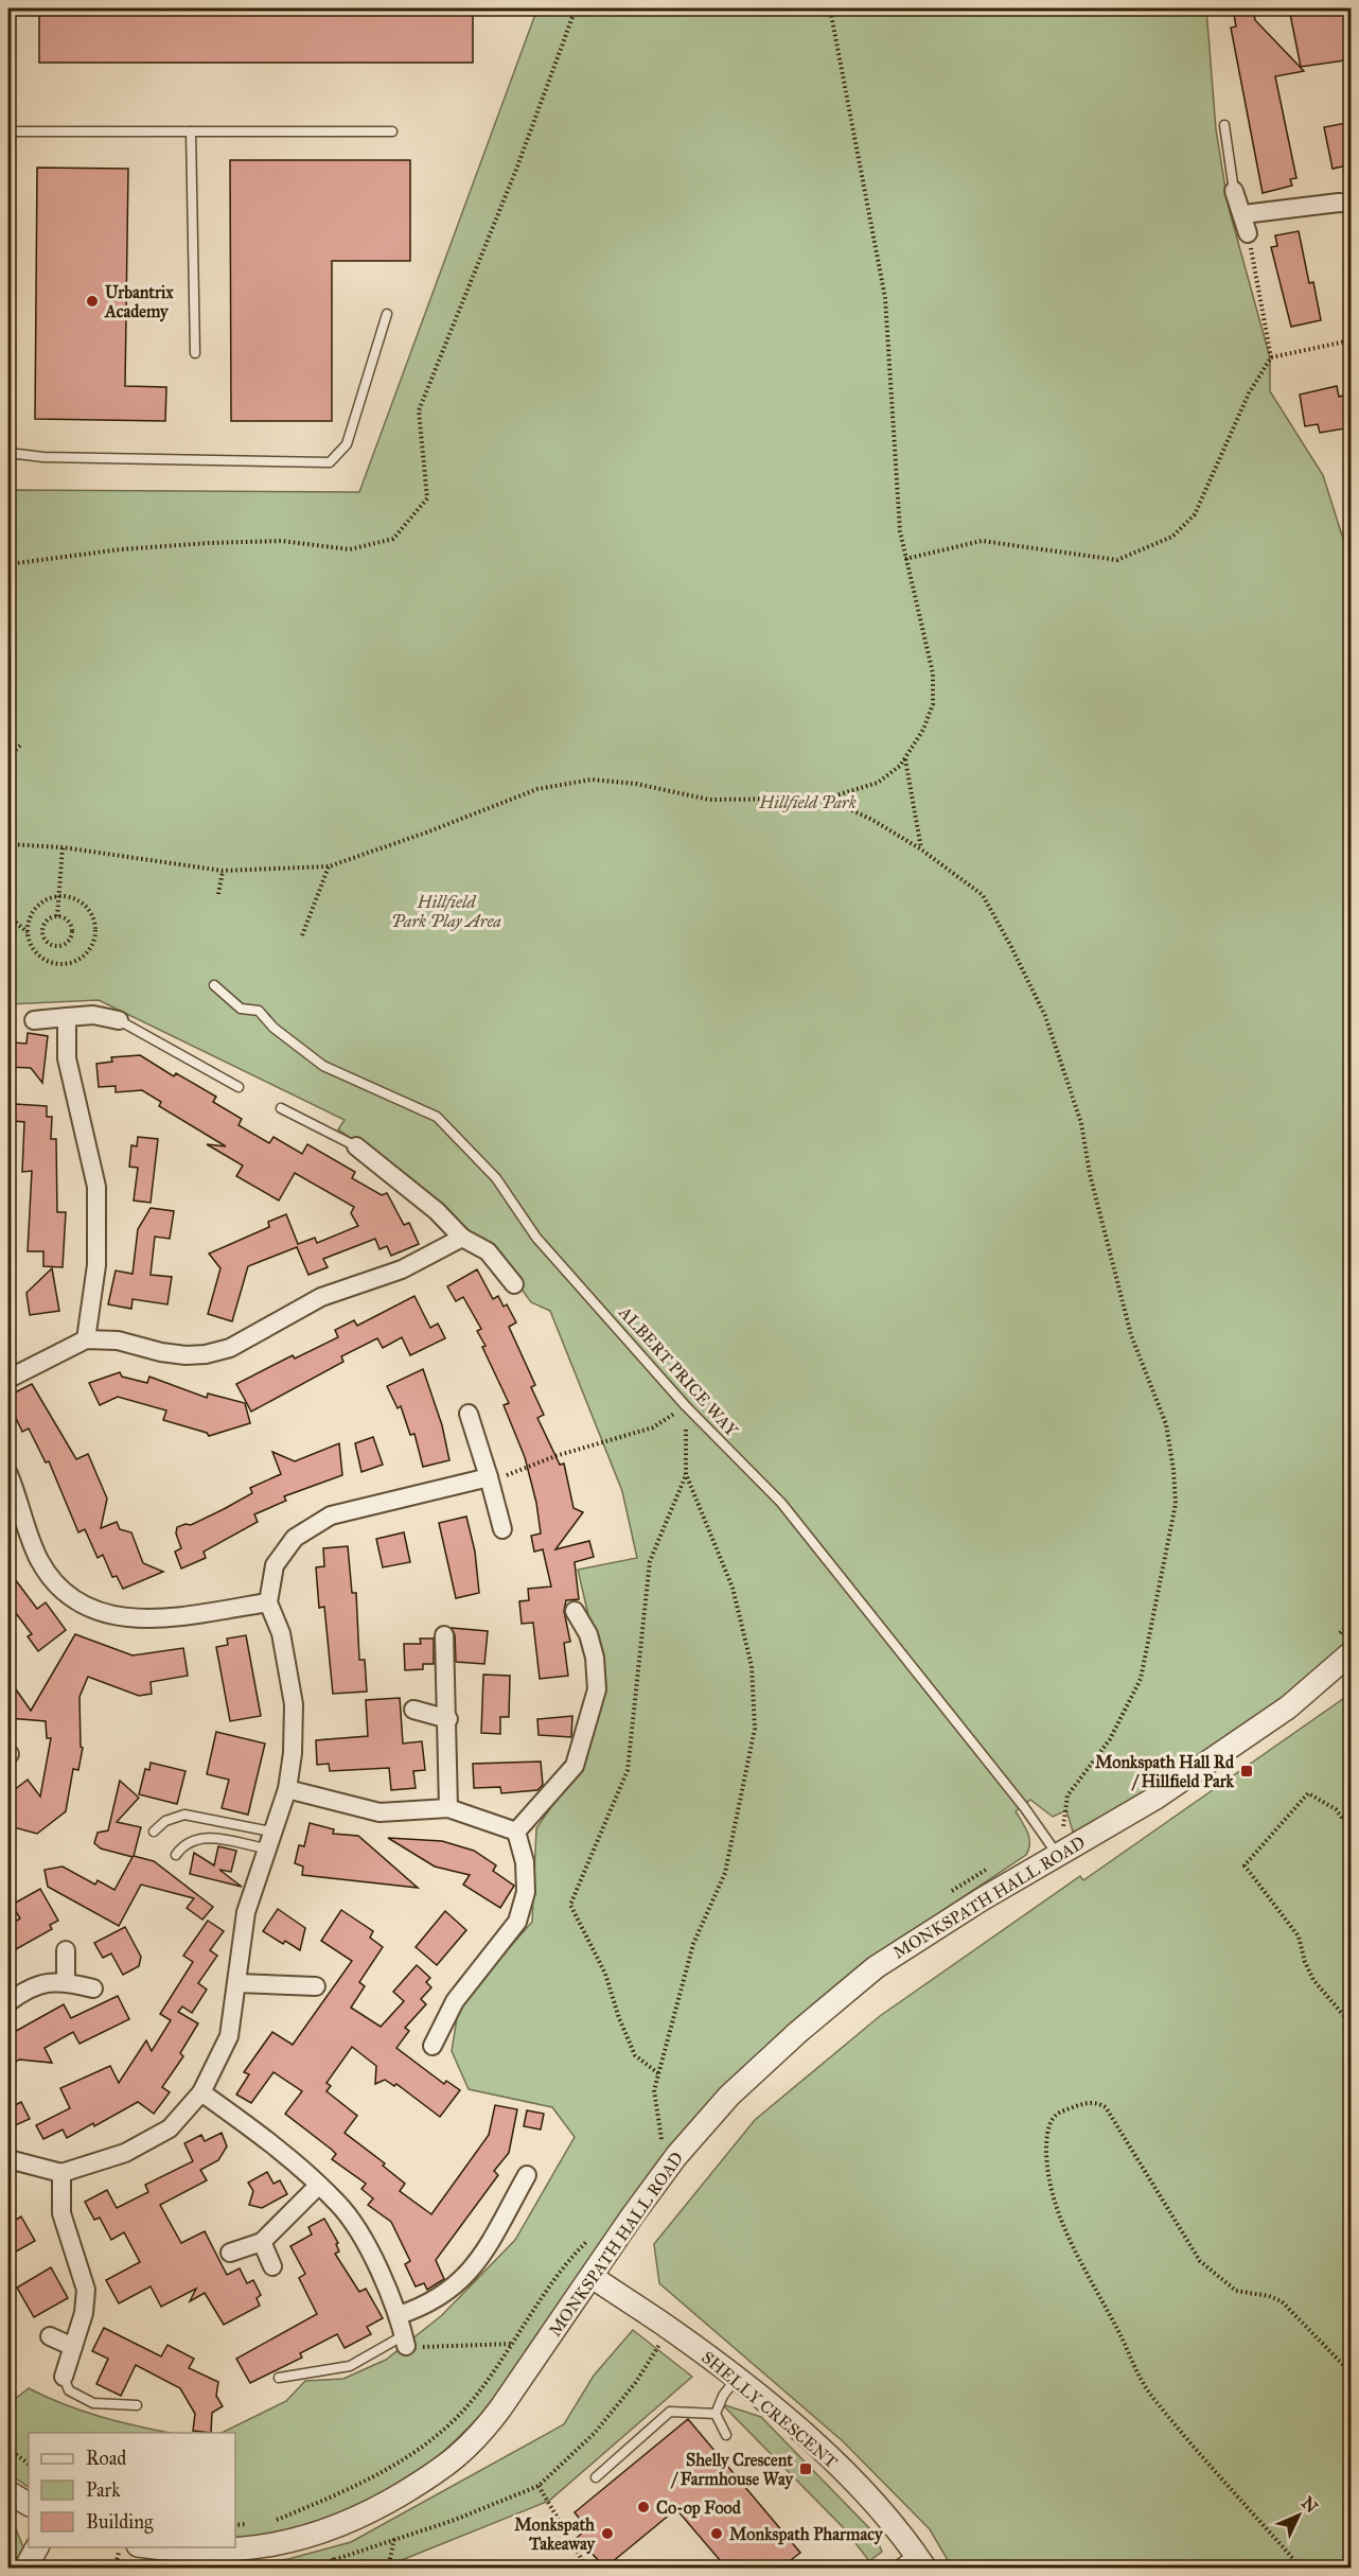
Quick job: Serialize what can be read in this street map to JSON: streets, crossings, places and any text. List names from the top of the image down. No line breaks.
{"streets":{"street":["MONKSPATH HALL ROAD","SHELLY CRESCENT"],"lane":["ALBERT PRICE WAY"]},"crossings":[["ALBERT PRICE WAY","MONKSPATH HALL ROAD"],["MONKSPATH HALL ROAD","SHELLY CRESCENT"]],"parks":["Hillfield Park","Hillfield Park Play Area"],"places":{"other":["Urbantrix Academy","Co-op Food","Monkspath Takeaway","Monkspath Pharmacy"],"transit":["Monkspath Hall Rd / Hillfield Park","Shelly Crescent / Farmhouse Way"]},"legend":["Road","Park","Building"],"north":"top right"}
